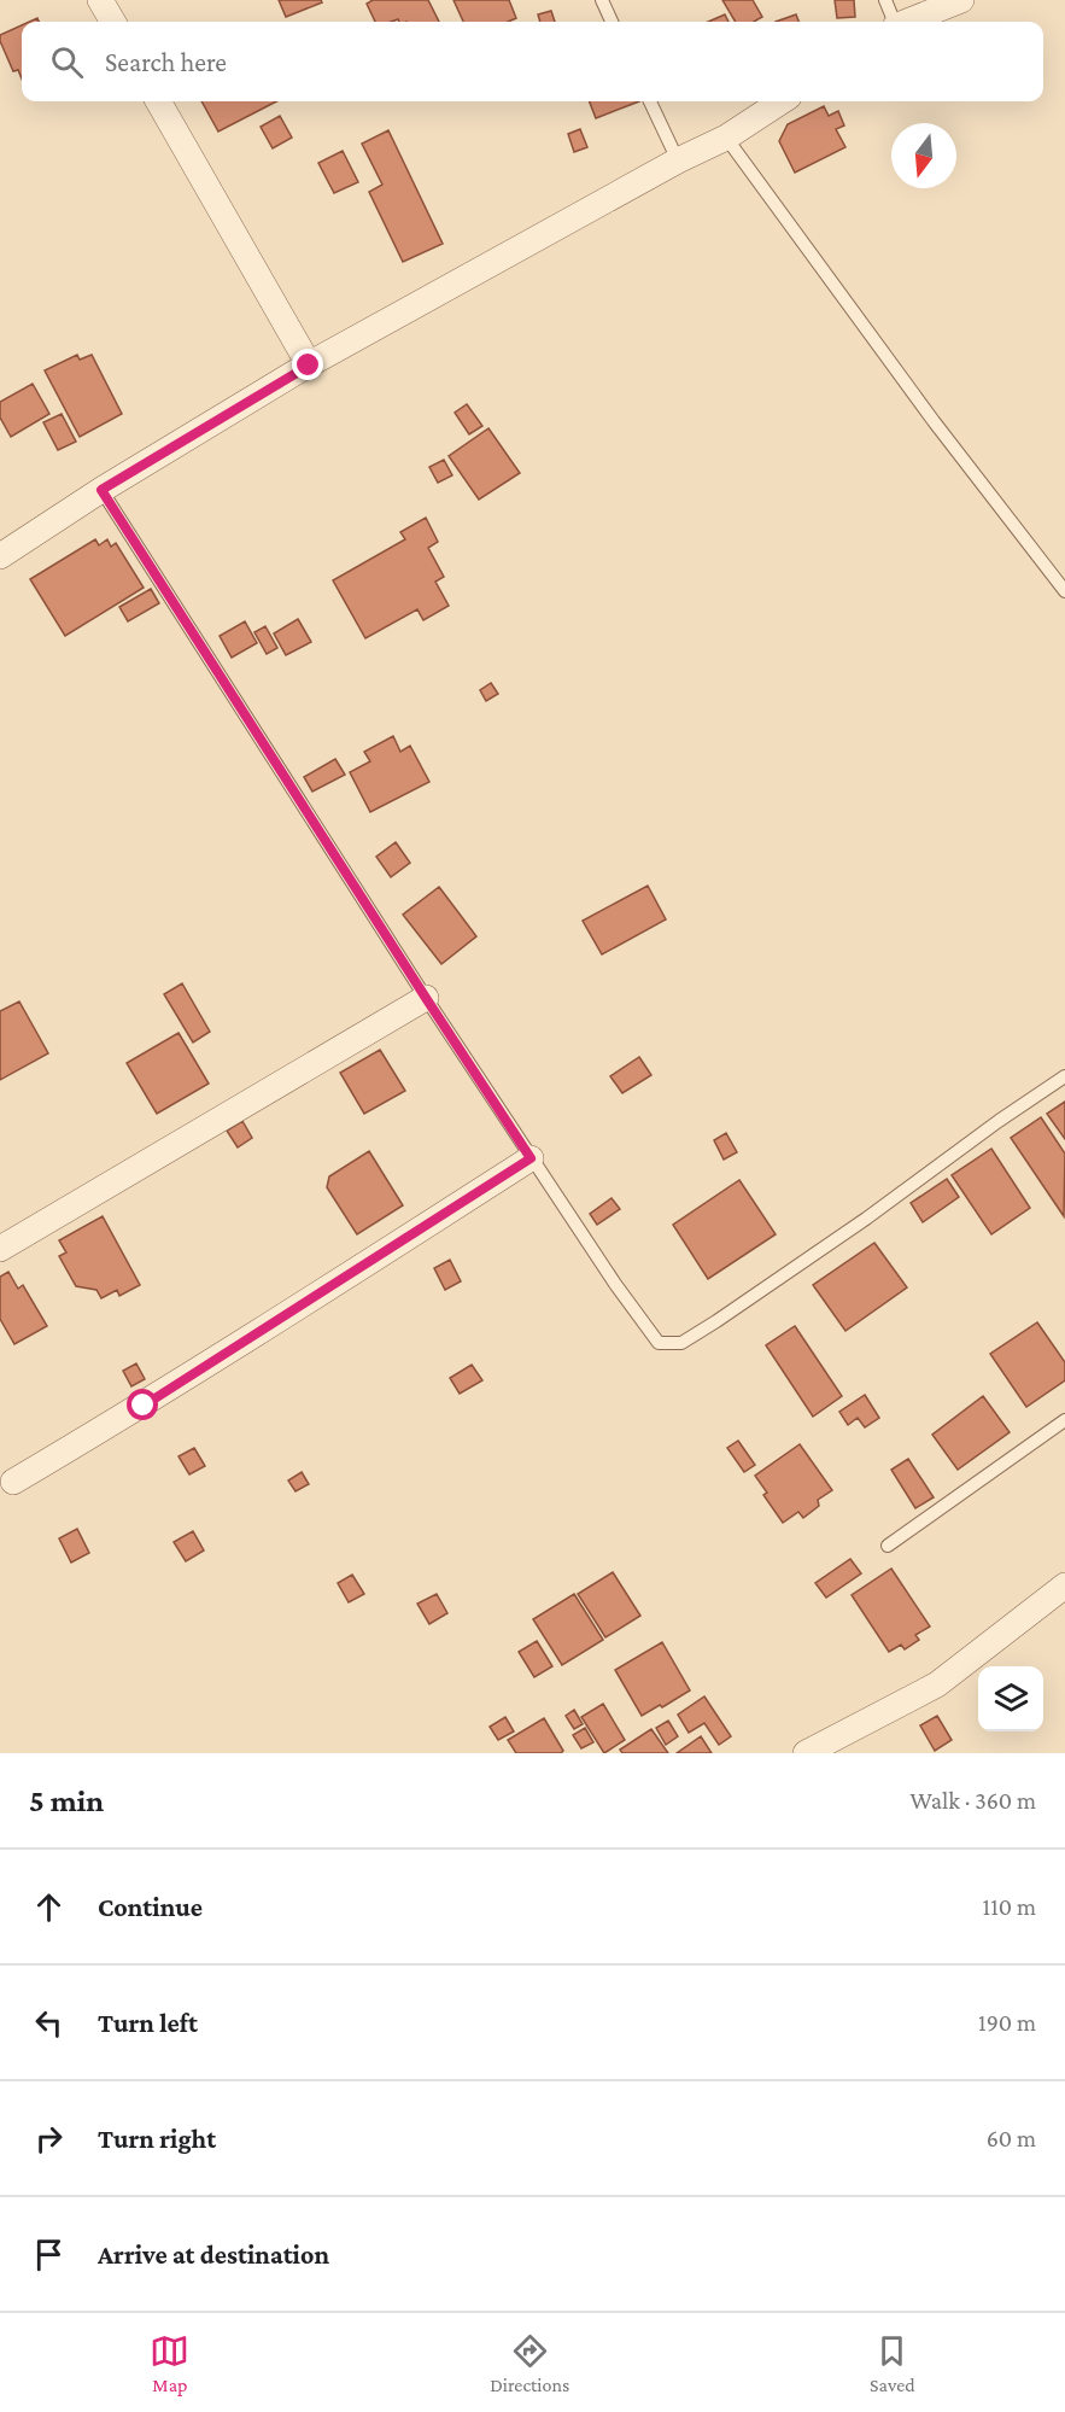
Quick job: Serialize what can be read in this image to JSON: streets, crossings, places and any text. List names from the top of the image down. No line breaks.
{"north":"bottom","page":{"search":"Search here","heading":["5 min","Walk · 360 m"],"list":[["Continue","110 m"],["Turn left","190 m"],["Turn right","60 m"],"Arrive at destination"],"nav":["Map","Directions","Saved"]}}
